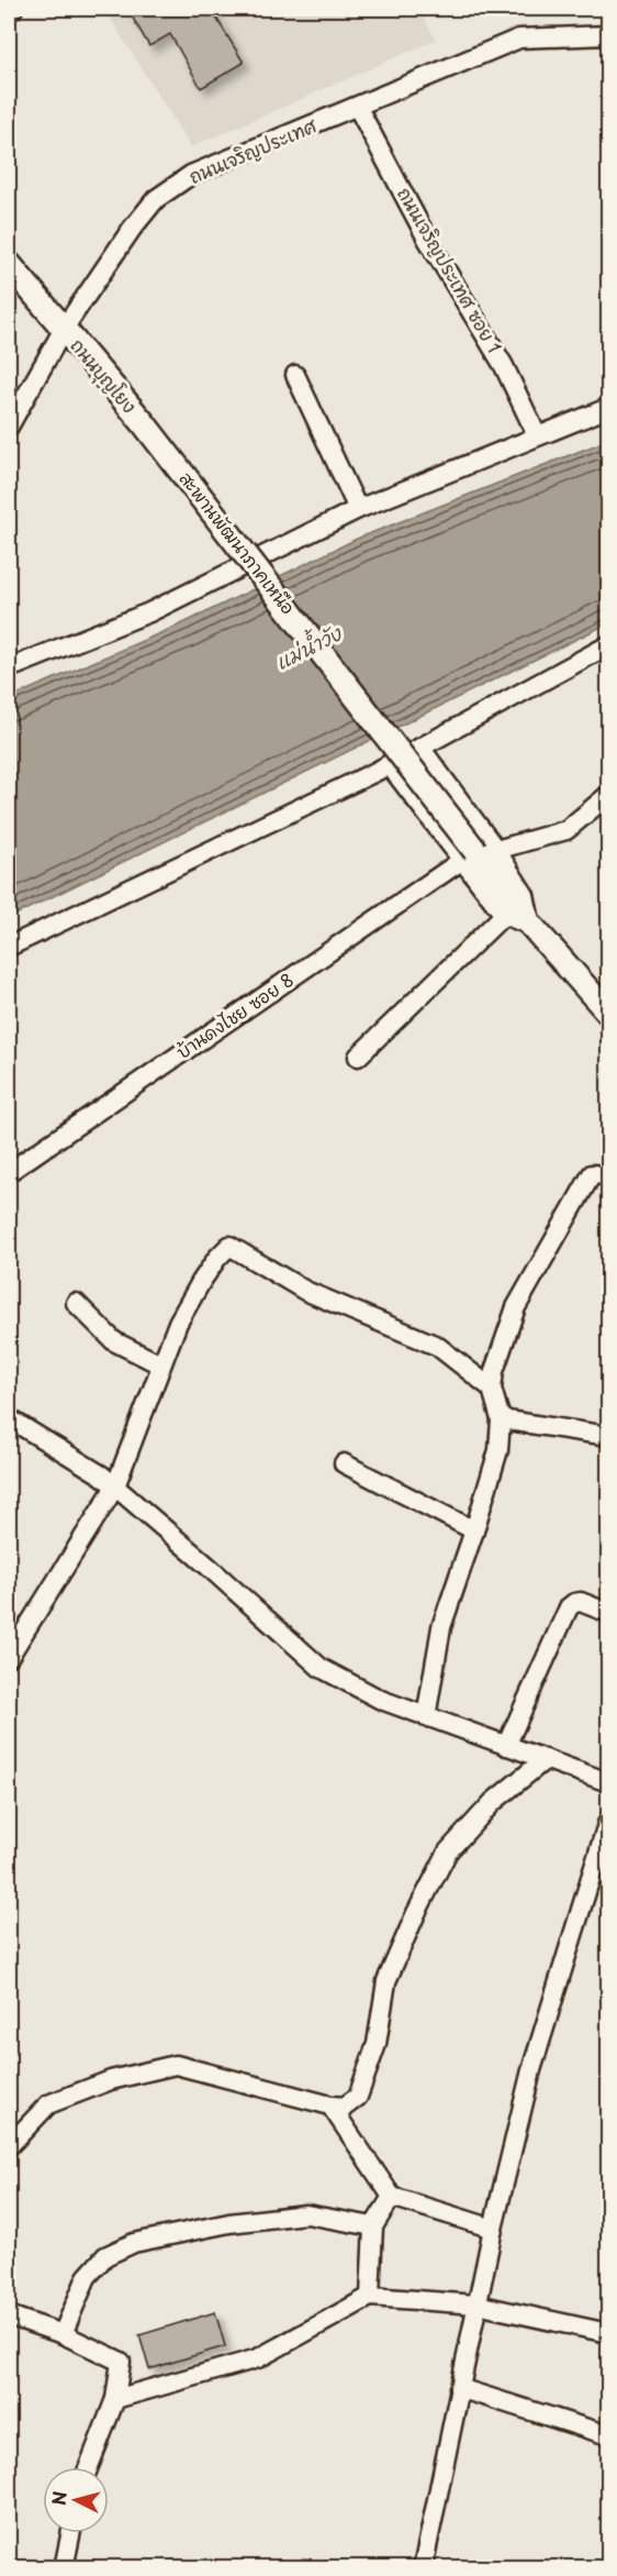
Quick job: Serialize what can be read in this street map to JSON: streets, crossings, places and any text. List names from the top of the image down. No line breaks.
{"streets":{"street":["ถนนเจริญประเทศ","ถนนเจริญประเทศ ซอย 1","ถนนบุญโยง","สะพานพัฒนาภาคเหนือ","บ้านดงไชย ซอย 8"]},"crossings":[["ถนนเจริญประเทศ","ถนนเจริญประเทศ ซอย 1"],["ถนนเจริญประเทศ","ถนนบุญโยง"],["ถนนบุญโยง","สะพานพัฒนาภาคเหนือ"],["สะพานพัฒนาภาคเหนือ","บ้านดงไชย ซอย 8"]],"water":["แม่น้ำวัง"],"north":"left"}
